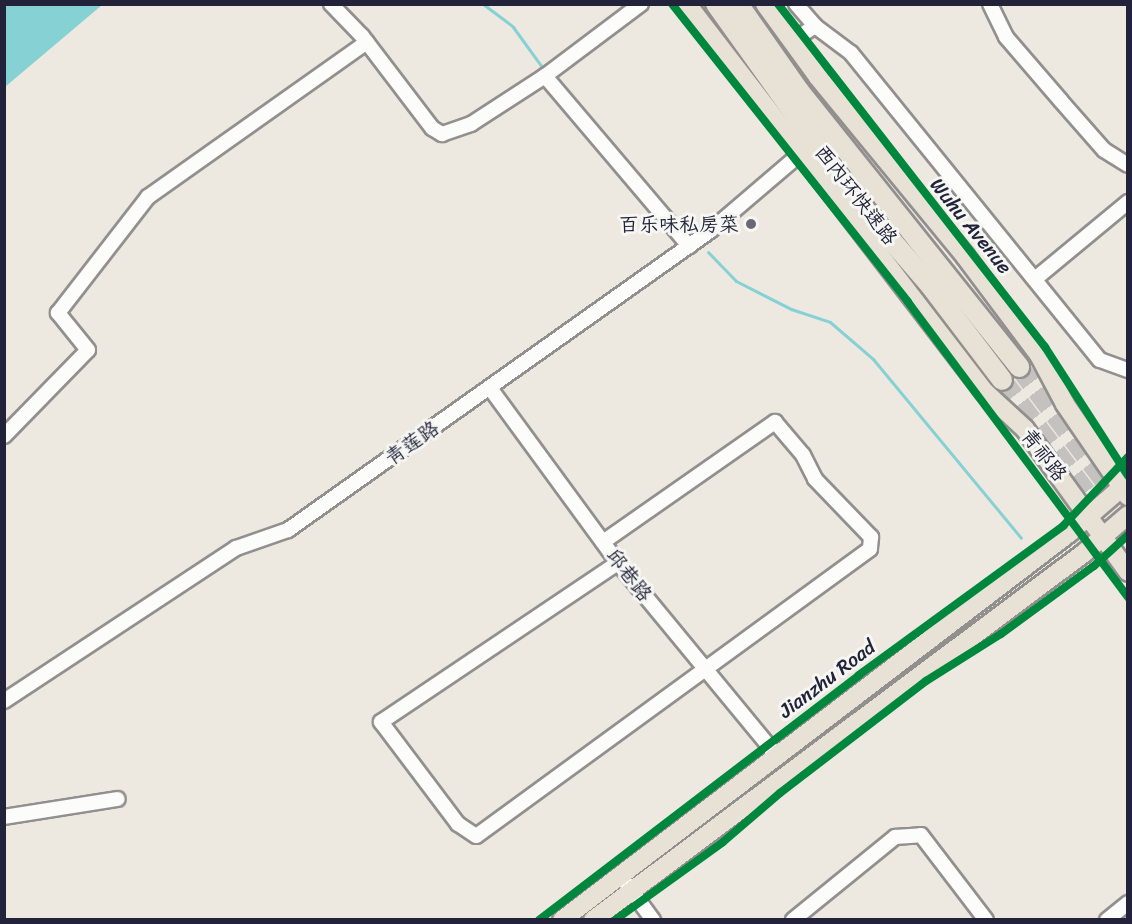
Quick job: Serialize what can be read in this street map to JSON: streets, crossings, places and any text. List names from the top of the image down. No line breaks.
{"streets":{"highway":["西内环快速路"],"main road":["青祁路","Jianzhu Road"],"street":["青莲路","邱巷路"],"cycle path":["Wuhu Avenue"]},"crossings":[["青莲路","青祁路"],["青莲路","邱巷路"],["青祁路","Jianzhu Road"],["邱巷路","Jianzhu Road"]],"places":["百乐味私房菜"]}
